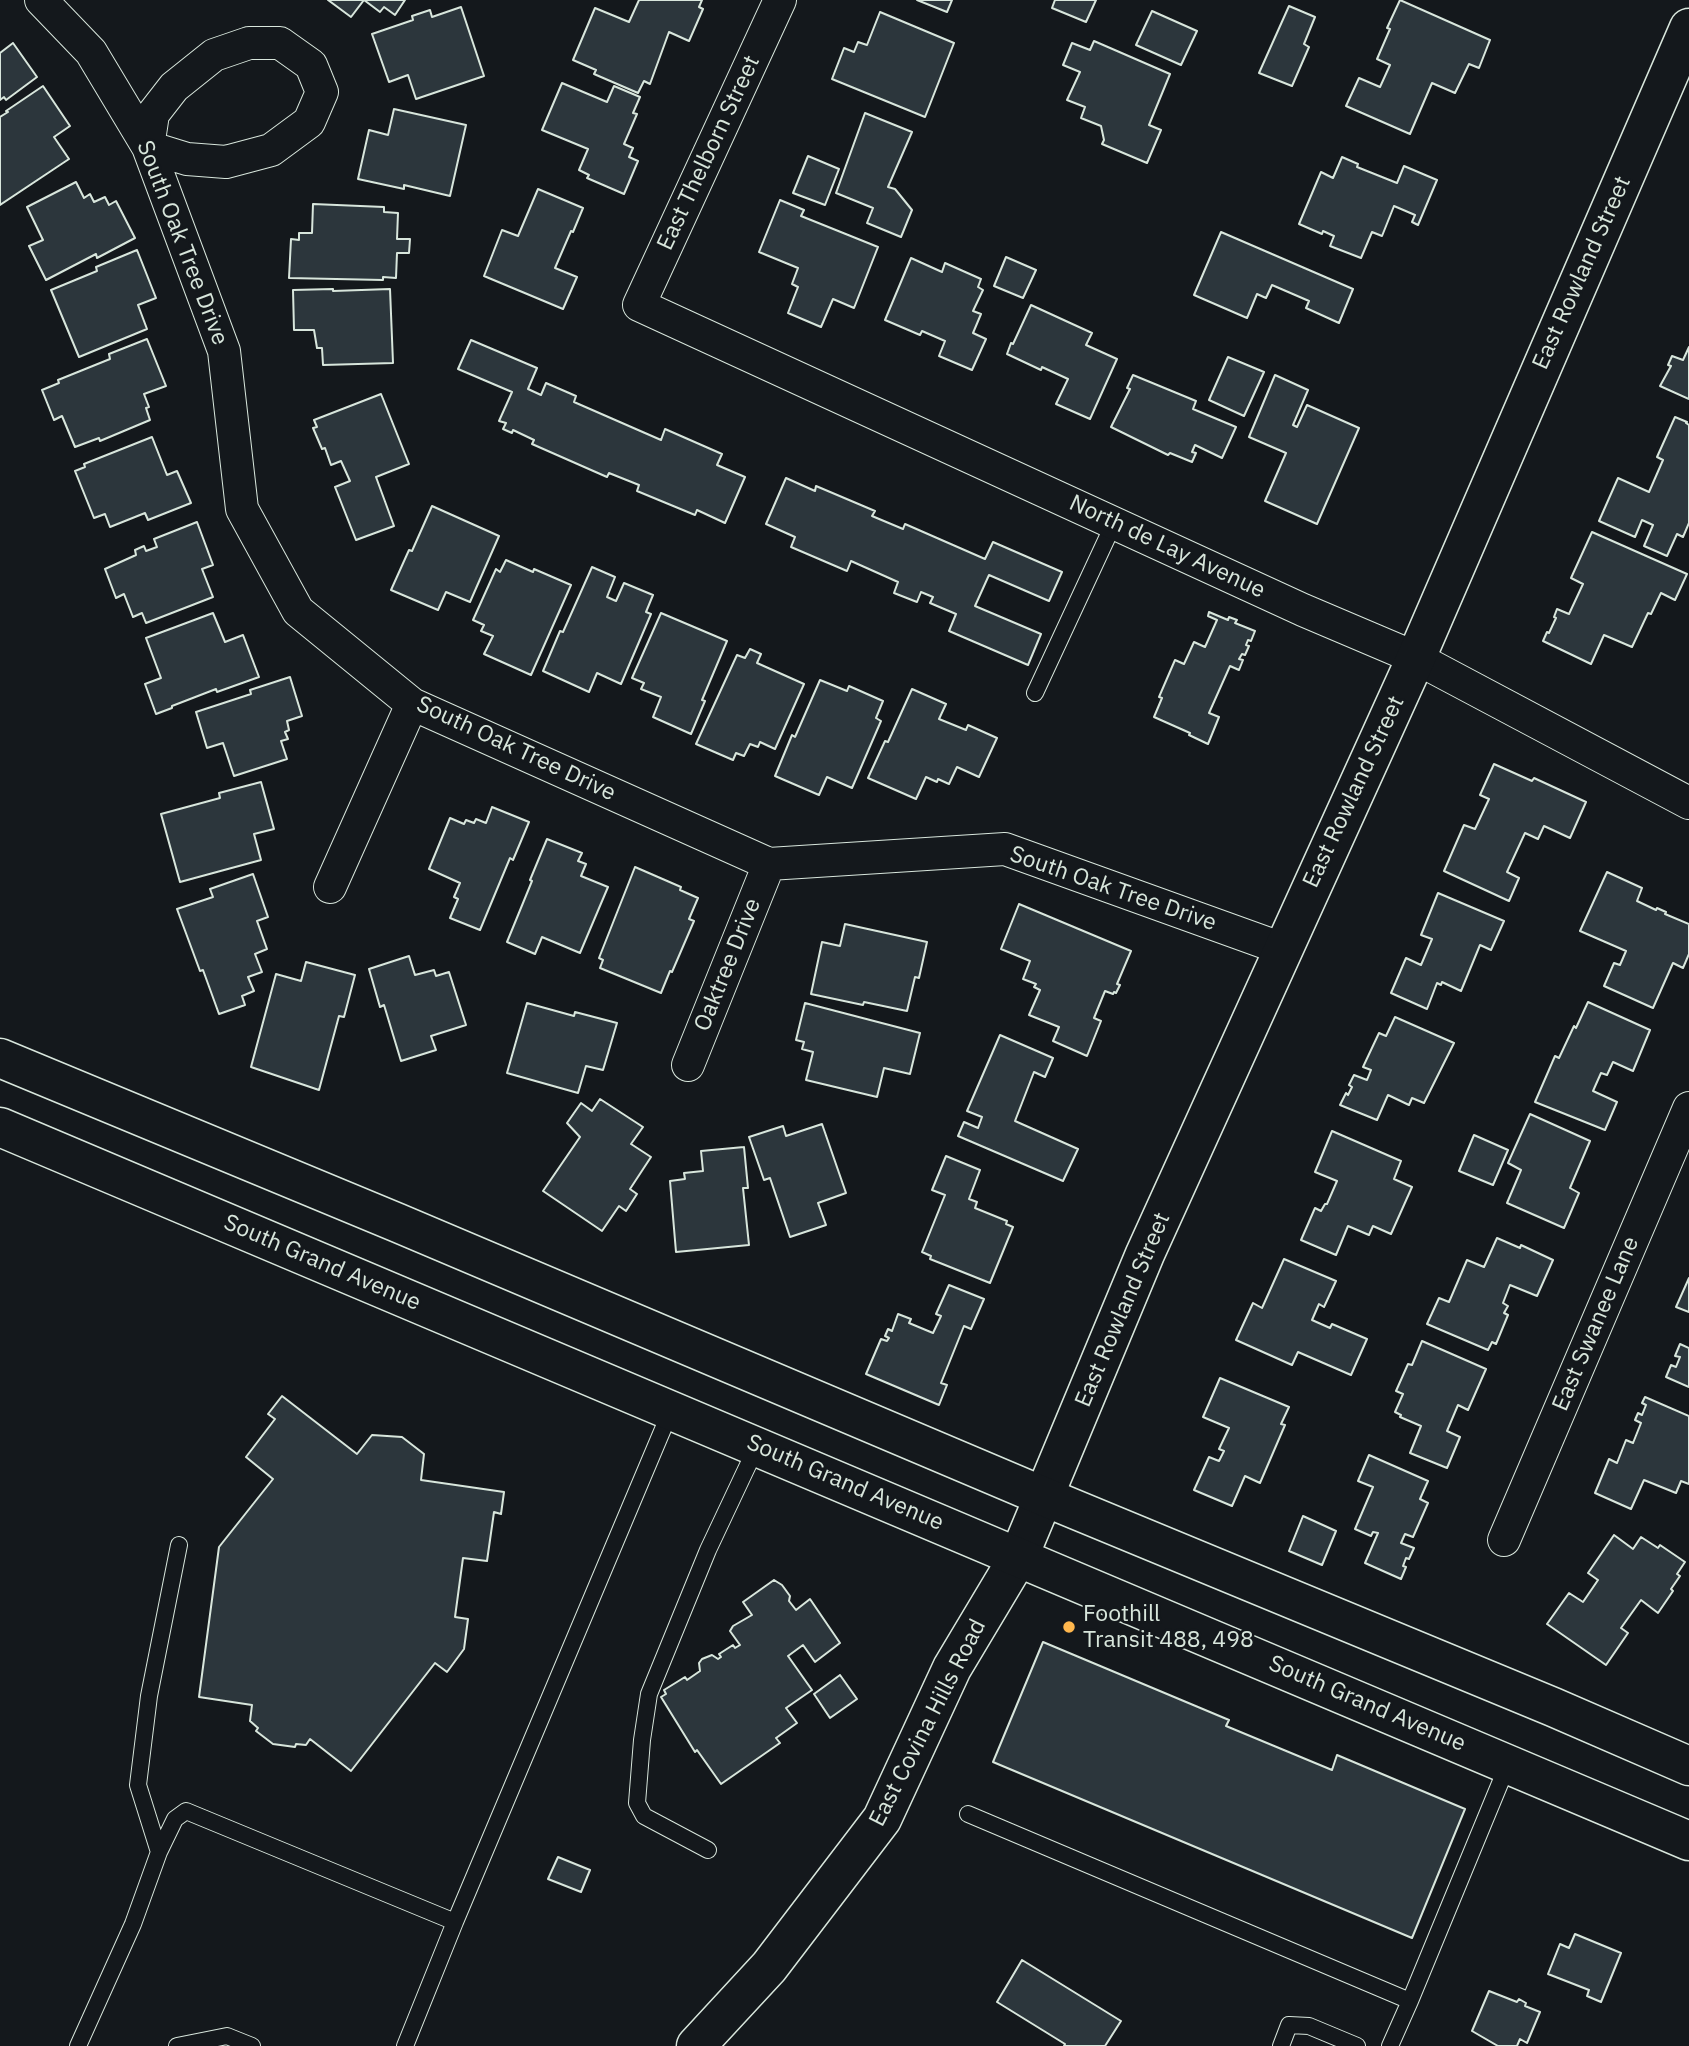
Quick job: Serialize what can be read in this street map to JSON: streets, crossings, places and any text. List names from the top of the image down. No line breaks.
{"streets":{"main road":["East Rowland Street","South Grand Avenue","East Covina Hills Road"],"street":["East Thelborn Street","South Oak Tree Drive","North de Lay Avenue","Oaktree Drive","East Swanee Lane"]},"crossings":[["East Thelborn Street","North de Lay Avenue"],["South Oak Tree Drive","East Rowland Street"],["South Oak Tree Drive","Oaktree Drive"],["East Rowland Street","North de Lay Avenue"],["East Rowland Street","South Grand Avenue"],["East Rowland Street","East Covina Hills Road"],["South Grand Avenue","East Covina Hills Road"]],"places":["Foothill Transit 488, 498"]}
